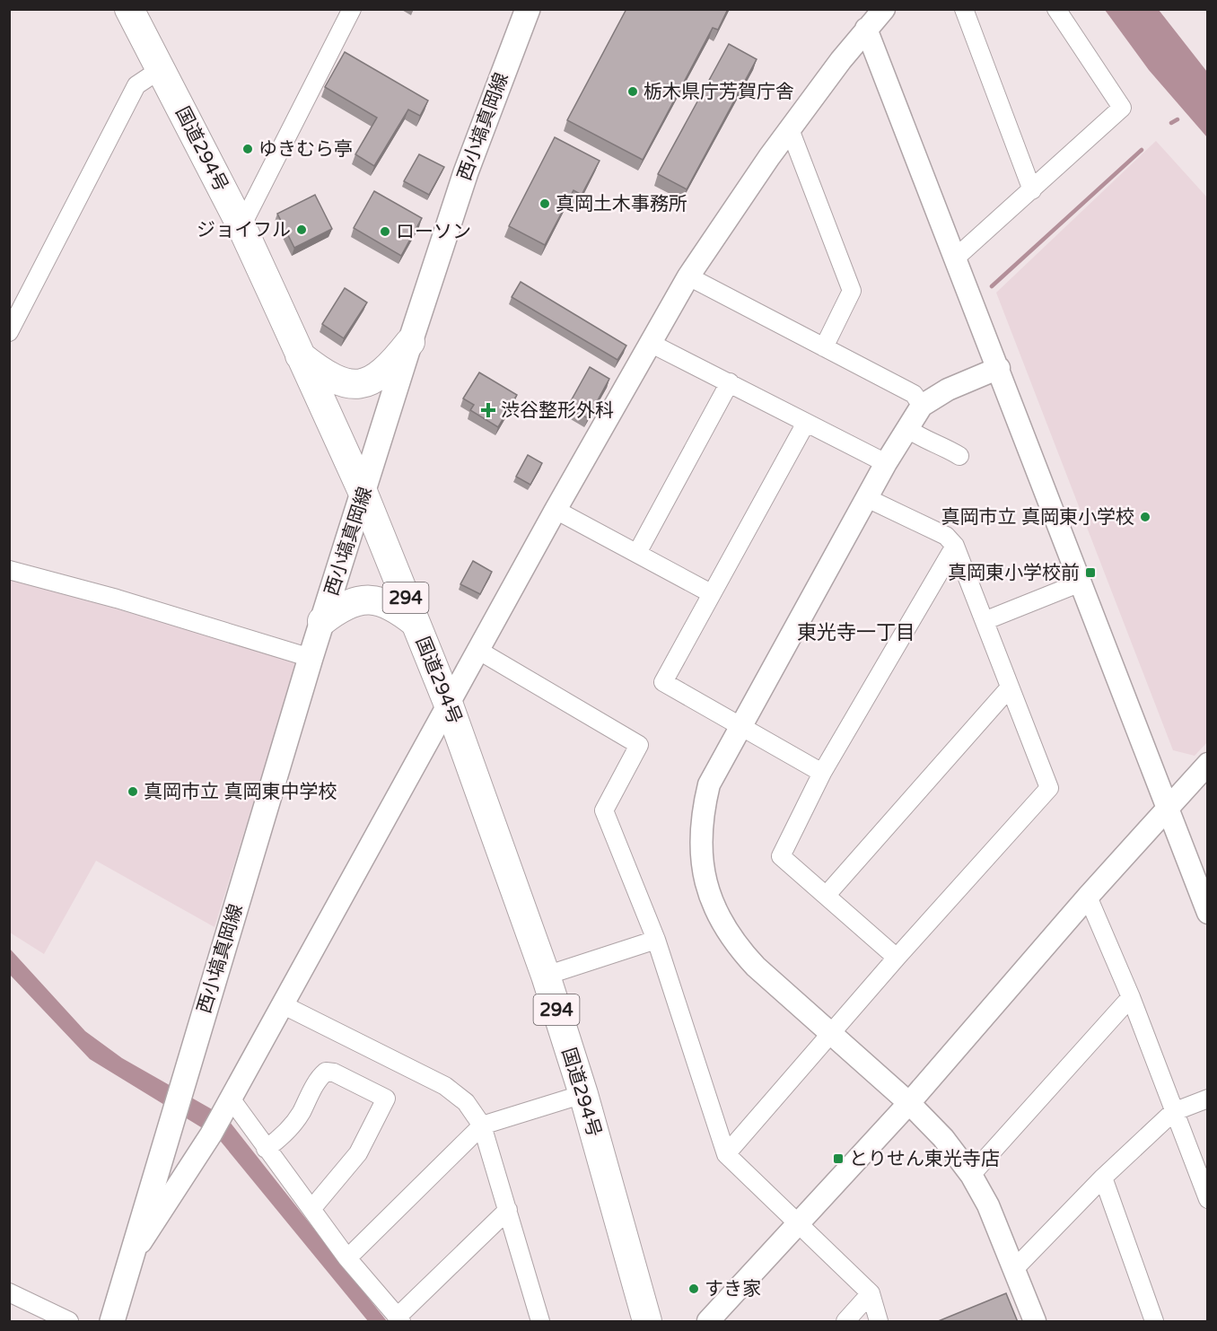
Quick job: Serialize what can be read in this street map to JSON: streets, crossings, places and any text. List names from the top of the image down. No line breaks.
{"streets":{"highway":["国道294号","294"],"main road":["西小塙真岡線"]},"crossings":[["西小塙真岡線","国道294号"]],"districts":["東光寺一丁目"],"places":{"other":["栃木県庁芳賀庁舎","ゆきむら亭","真岡土木事務所","ジョイフル","ローソン","真岡市立 真岡東小学校","真岡市立 真岡東中学校","すき家"],"health":["渋谷整形外科"],"transit":["真岡東小学校前","とりせん東光寺店"]}}
